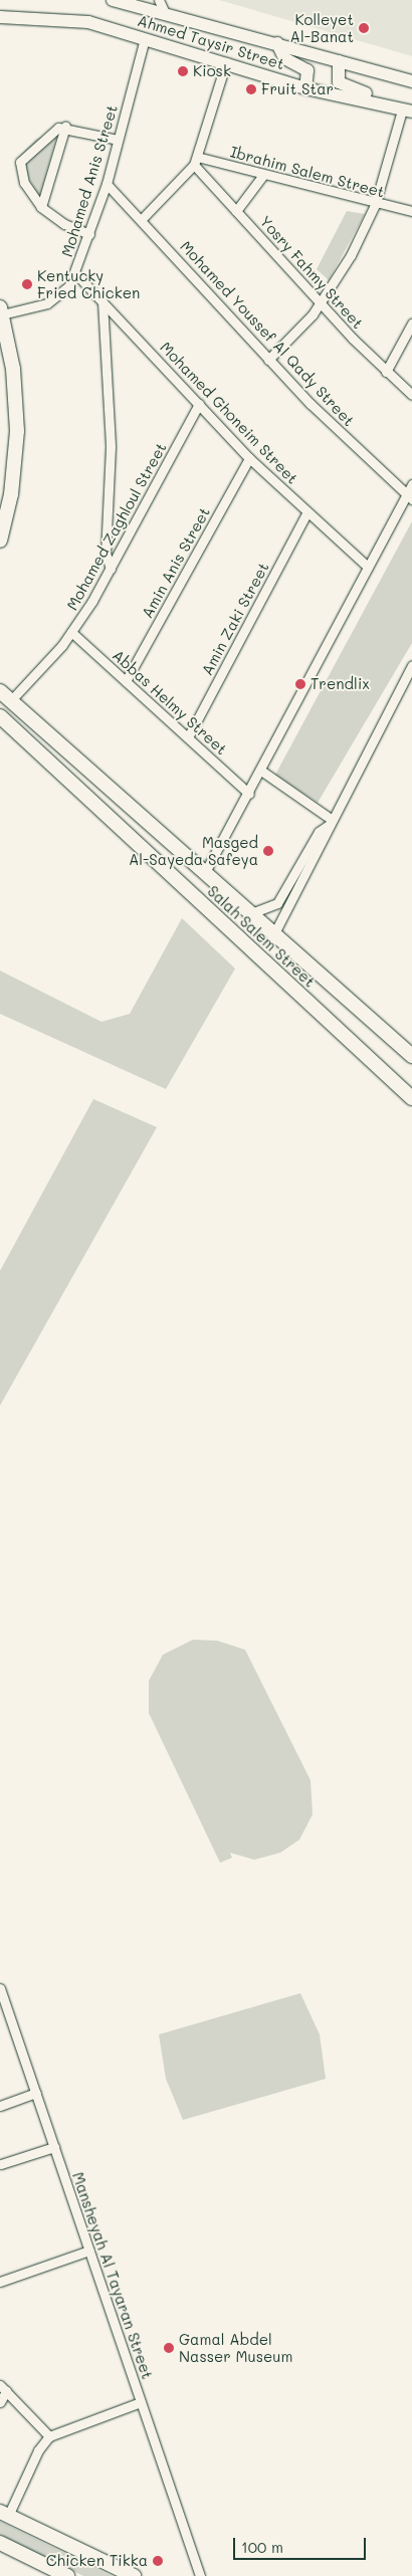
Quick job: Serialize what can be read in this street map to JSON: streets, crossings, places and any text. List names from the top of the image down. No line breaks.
{"streets":{"main road":["Ahmed Taysir Street","Salah Salem Street"],"street":["Ibrahim Salem Street","Mohamed Anis Street","Yosry Fahmy Street","Mohamed Youssef Al Qady Street","Mohamed Ghoneim Street","Mohamed Zaghloul Street","Amin Anis Street","Amin Zaki Street","Abbas Helmy Street","Mansheyah Al Tayaran Street"]},"crossings":[["Ahmed Taysir Street","Mohamed Anis Street"],["Ibrahim Salem Street","Yosry Fahmy Street"],["Mohamed Anis Street","Mohamed Youssef Al Qady Street"],["Mohamed Anis Street","Mohamed Ghoneim Street"],["Mohamed Ghoneim Street","Mohamed Zaghloul Street"],["Mohamed Ghoneim Street","Amin Anis Street"],["Mohamed Ghoneim Street","Amin Zaki Street"],["Mohamed Zaghloul Street","Abbas Helmy Street"],["Mohamed Zaghloul Street","Salah Salem Street"],["Amin Anis Street","Abbas Helmy Street"],["Amin Zaki Street","Abbas Helmy Street"]],"places":["Kolleyet Al-Banat","Kiosk","Fruit Star","Kentucky Fried Chicken","Trendlix","Masged Al-Sayeda Safeya","Gamal Abdel Nasser Museum","Chicken Tikka"],"scale_bar":"100 m"}
